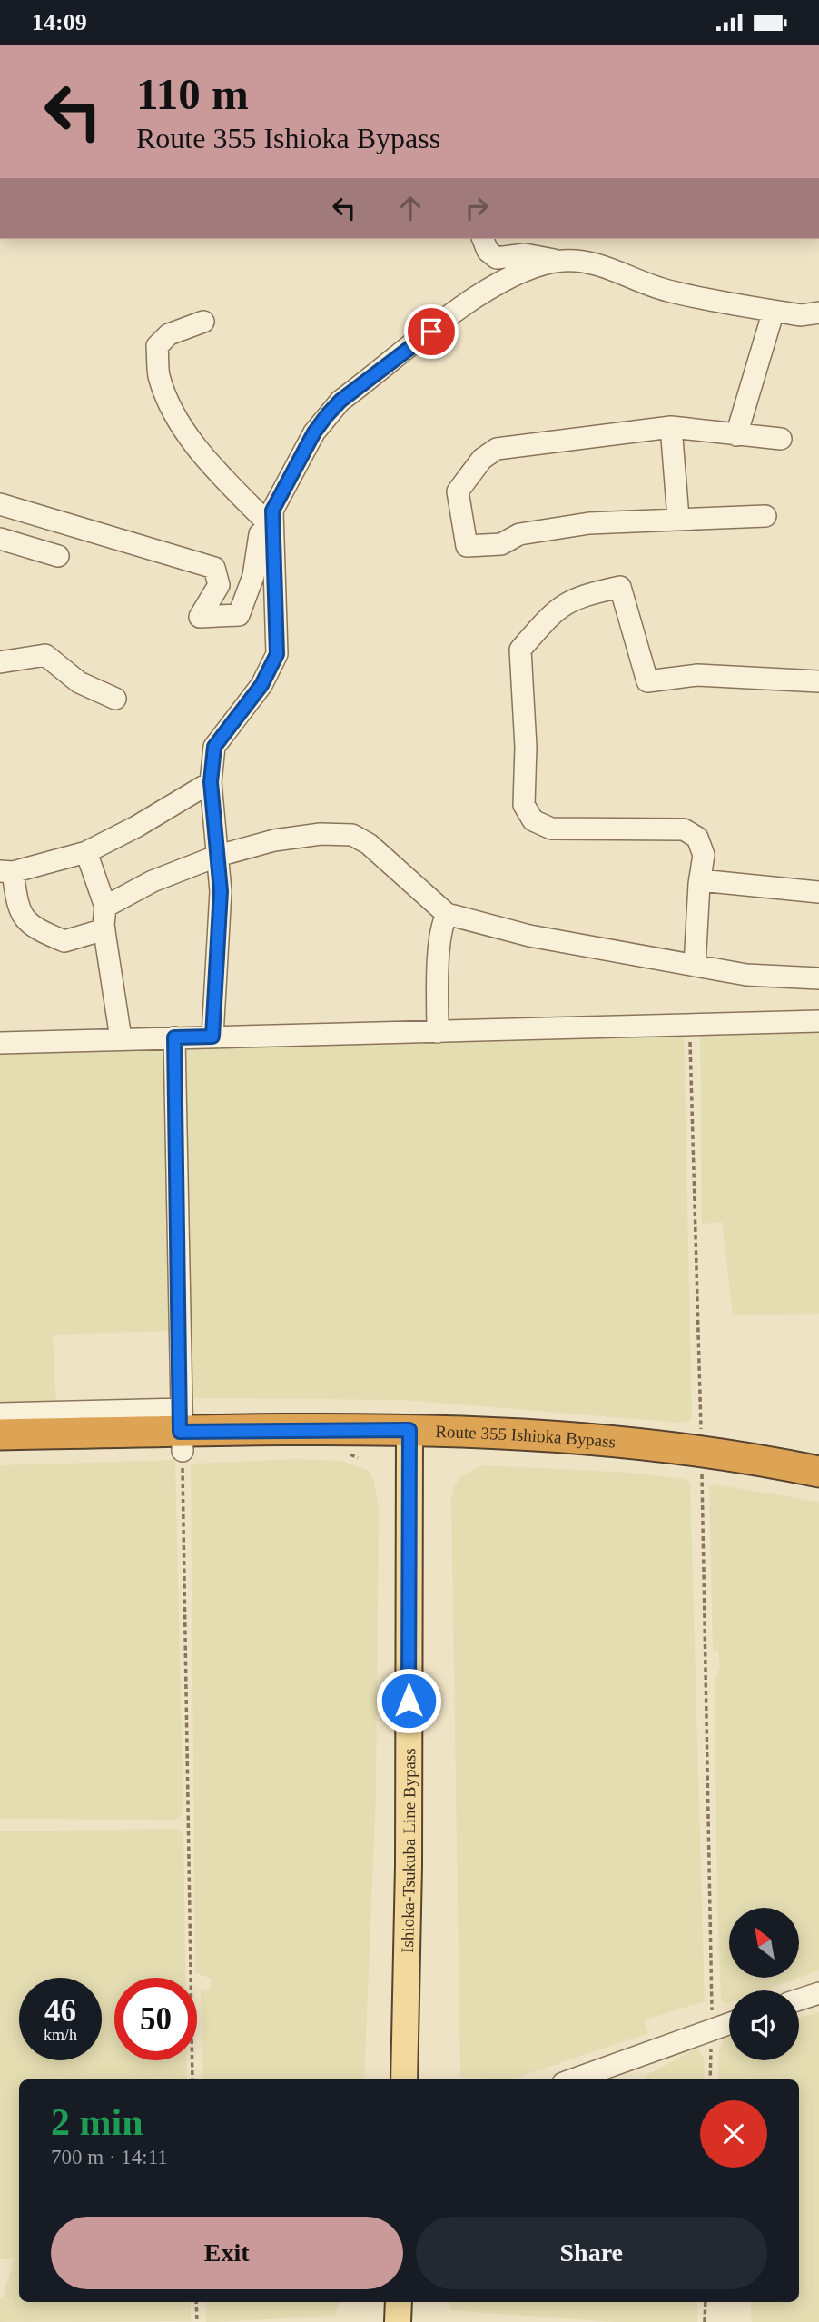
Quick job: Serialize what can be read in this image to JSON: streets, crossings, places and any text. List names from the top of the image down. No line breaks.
{"streets":{"highway":["Route 355 Ishioka Bypass"],"main road":["Ishioka-Tsukuba Line Bypass"]},"crossings":[["Route 355 Ishioka Bypass","Ishioka-Tsukuba Line Bypass"]],"north":"top left","page":{"status":"14:09","turn":["110 m","Route 355 Ishioka Bypass"],"speed":"46 km/h","limit":"50","heading":["2 min","700 m · 14:11"],"buttons":["Exit","Share"]}}
